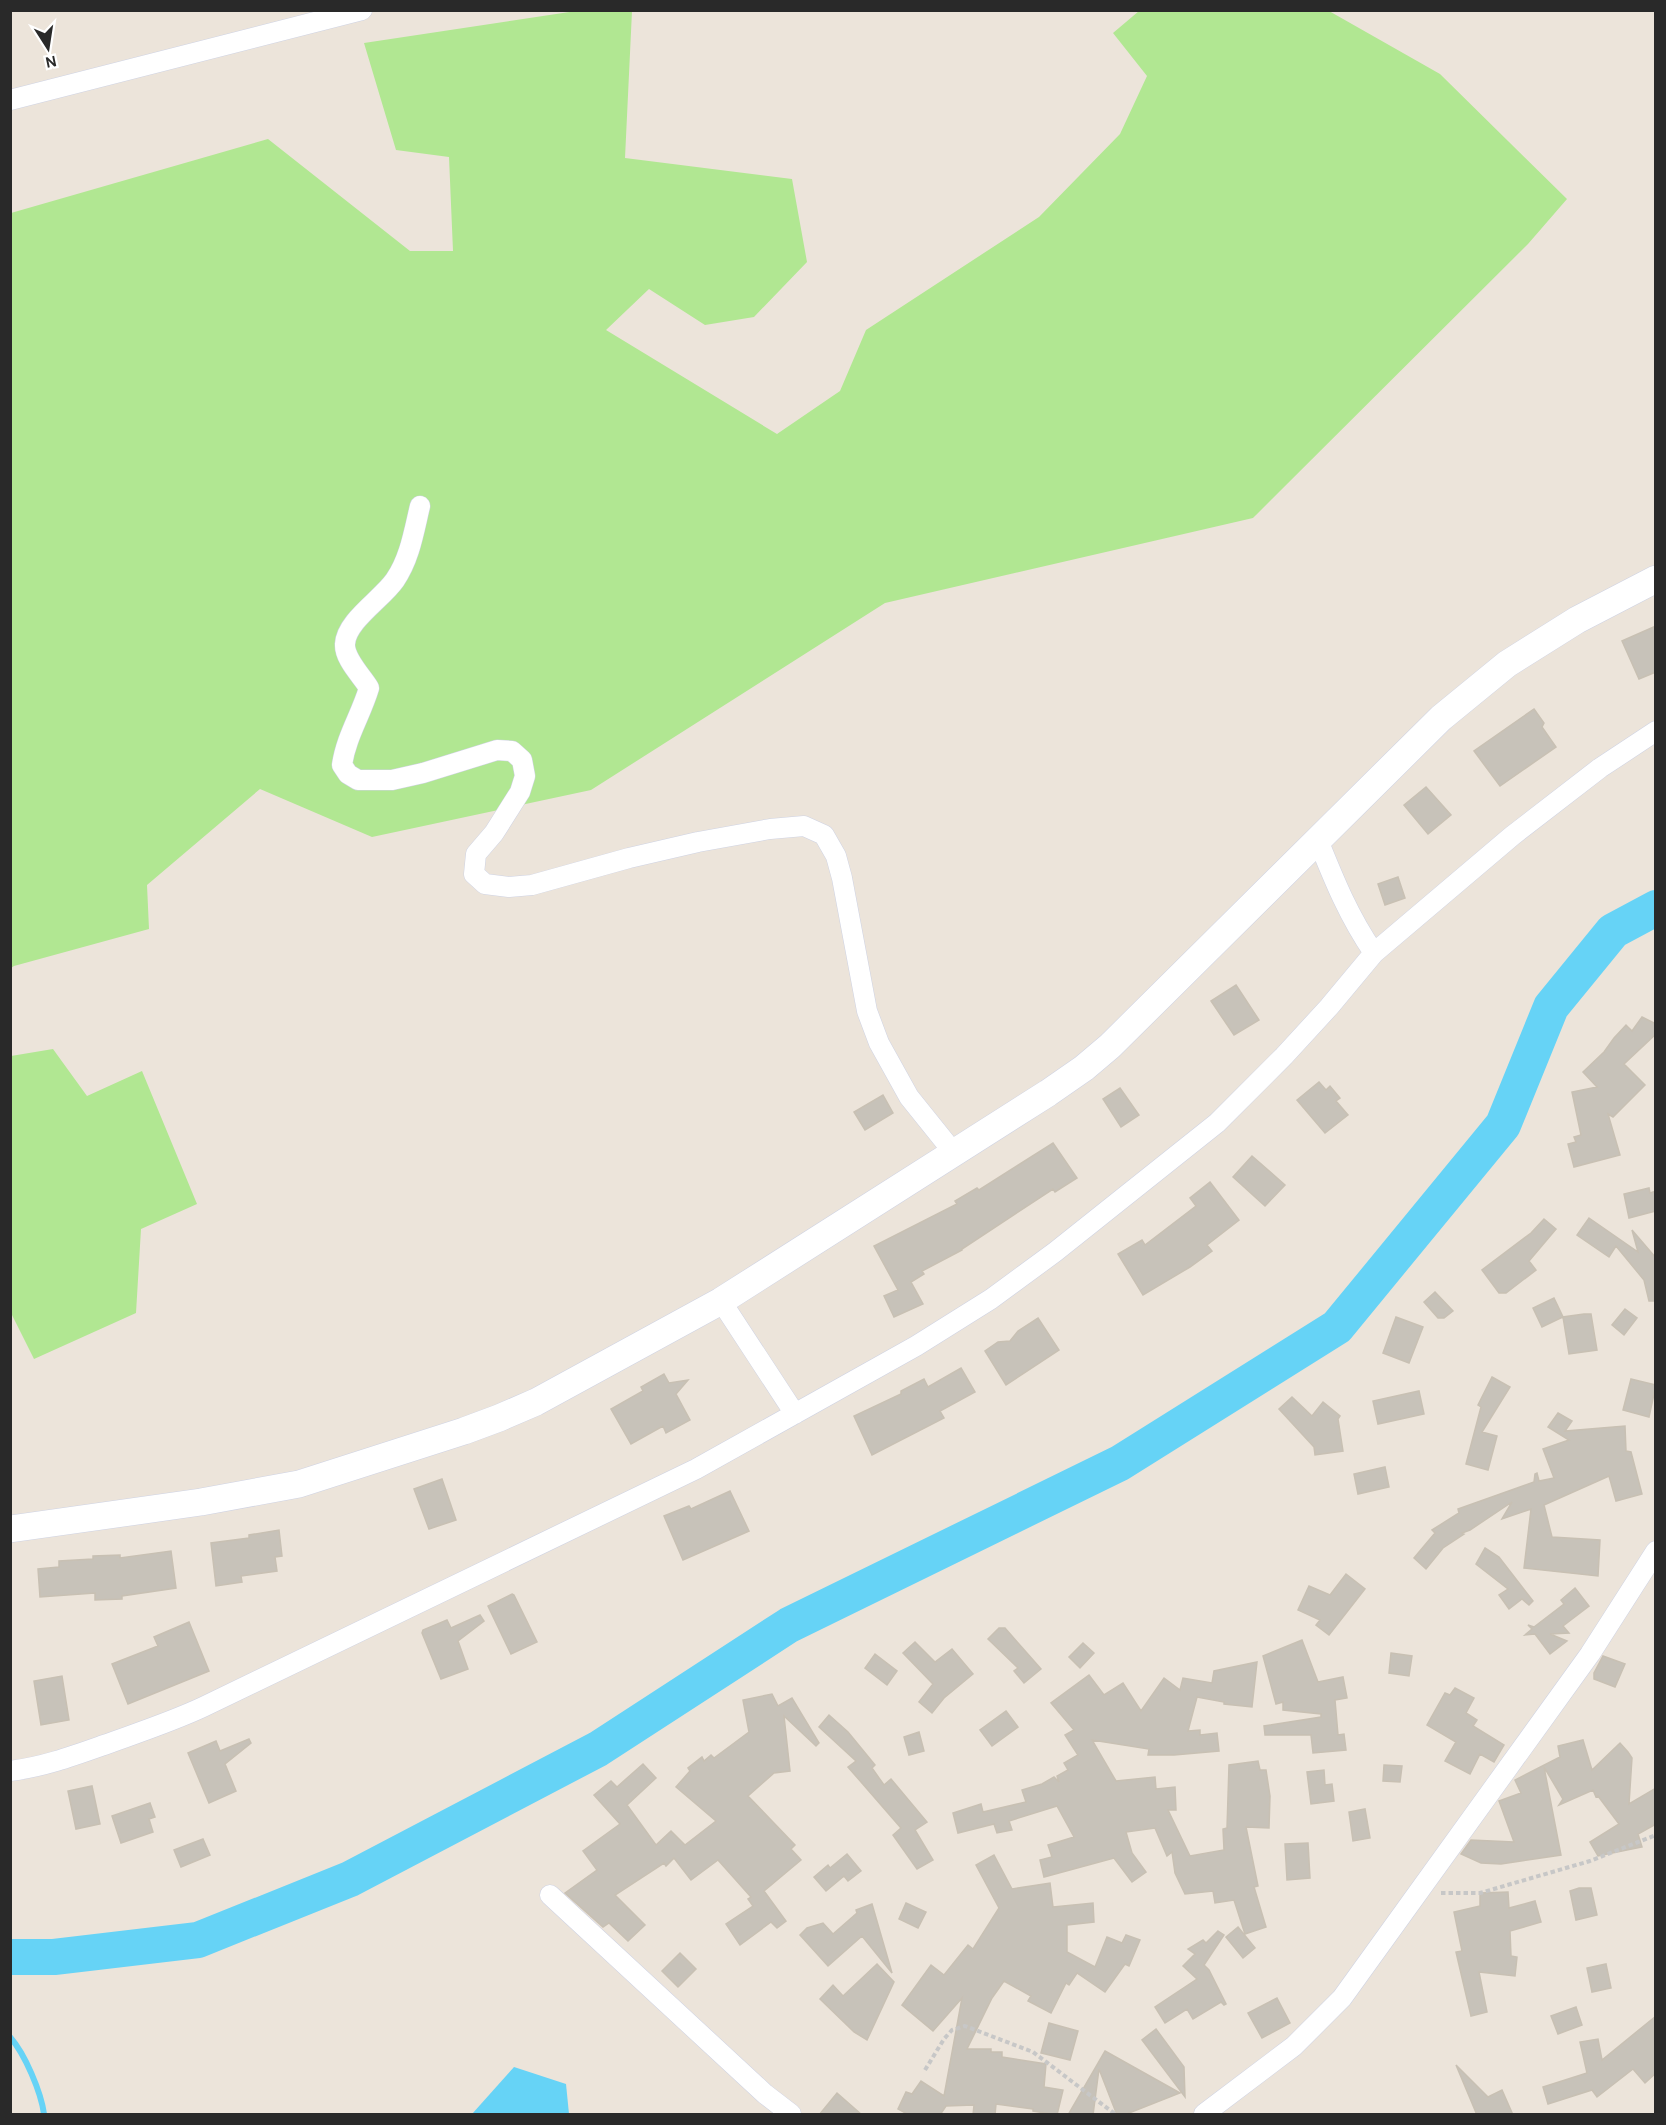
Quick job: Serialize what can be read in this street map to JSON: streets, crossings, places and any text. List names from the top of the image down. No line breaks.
{"north":"bottom"}
